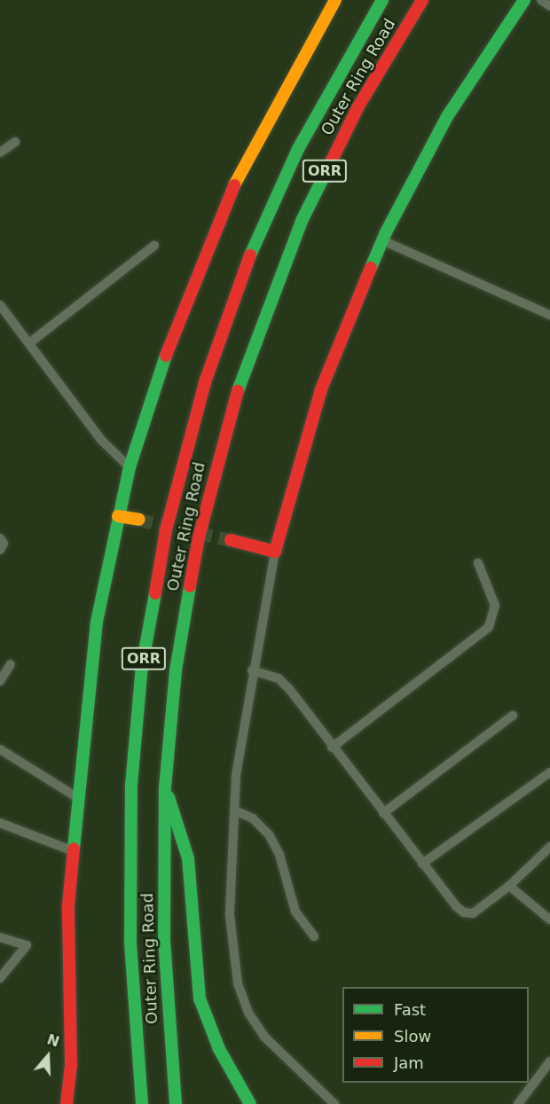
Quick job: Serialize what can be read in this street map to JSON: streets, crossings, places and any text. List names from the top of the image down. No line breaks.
{"streets":{"main road":["Outer Ring Road","ORR"]},"legend":["Fast","Slow","Jam"],"north":"top"}
